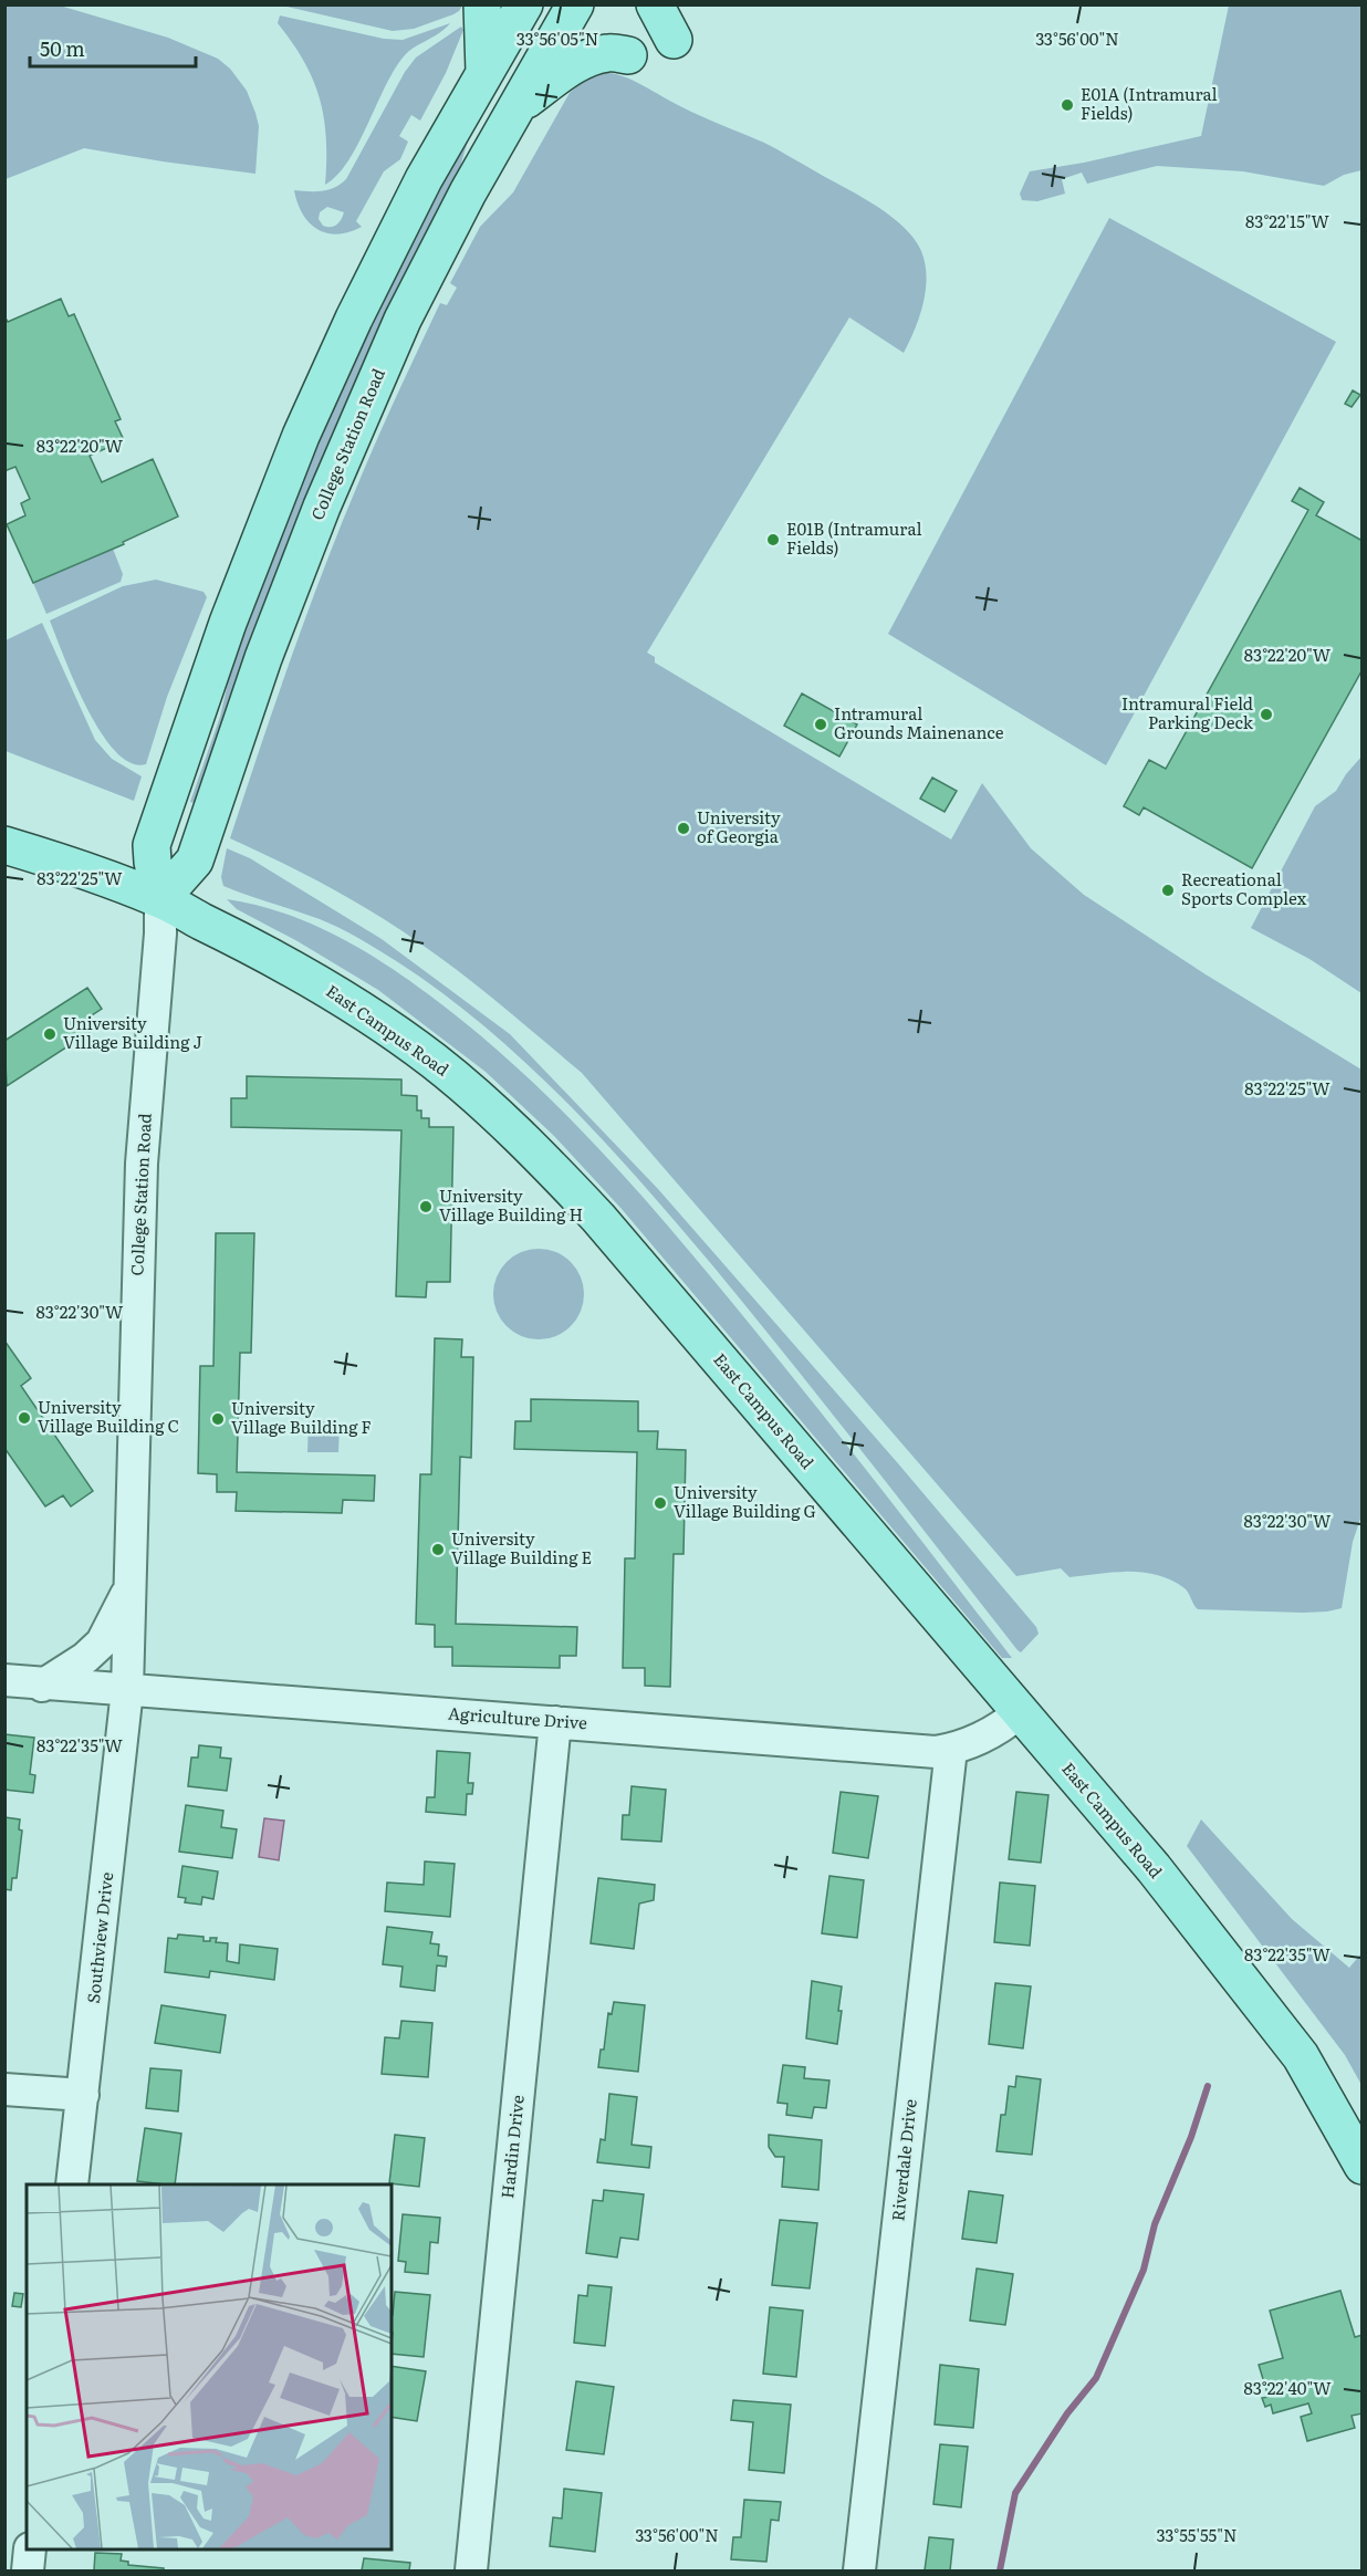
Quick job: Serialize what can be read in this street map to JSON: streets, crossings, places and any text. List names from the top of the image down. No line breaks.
{"streets":{"main road":["College Station Road","East Campus Road"],"street":["Agriculture Drive","Southview Drive","Hardin Drive","Riverdale Drive"]},"crossings":[["College Station Road","East Campus Road"],["College Station Road","Agriculture Drive"],["College Station Road","Southview Drive"],["East Campus Road","Agriculture Drive"],["Agriculture Drive","Southview Drive"],["Agriculture Drive","Hardin Drive"],["Agriculture Drive","Riverdale Drive"]],"places":["E01A (Intramural Fields)","E01B (Intramural Fields)","Intramural Field Parking Deck","Intramural Grounds Mainenance","University of Georgia","Recreational Sports Complex","University Village Building J","University Village Building H","University Village Building C","University Village Building F","University Village Building G","University Village Building E"],"scale_bar":"50 m","coordinates":["33°56'05\"N","33°56'00\"N","83°22'15\"W","83°22'20\"W","83°22'25\"W","83°22'30\"W","83°22'35\"W","83°22'40\"W","33°55'55\"N"]}
